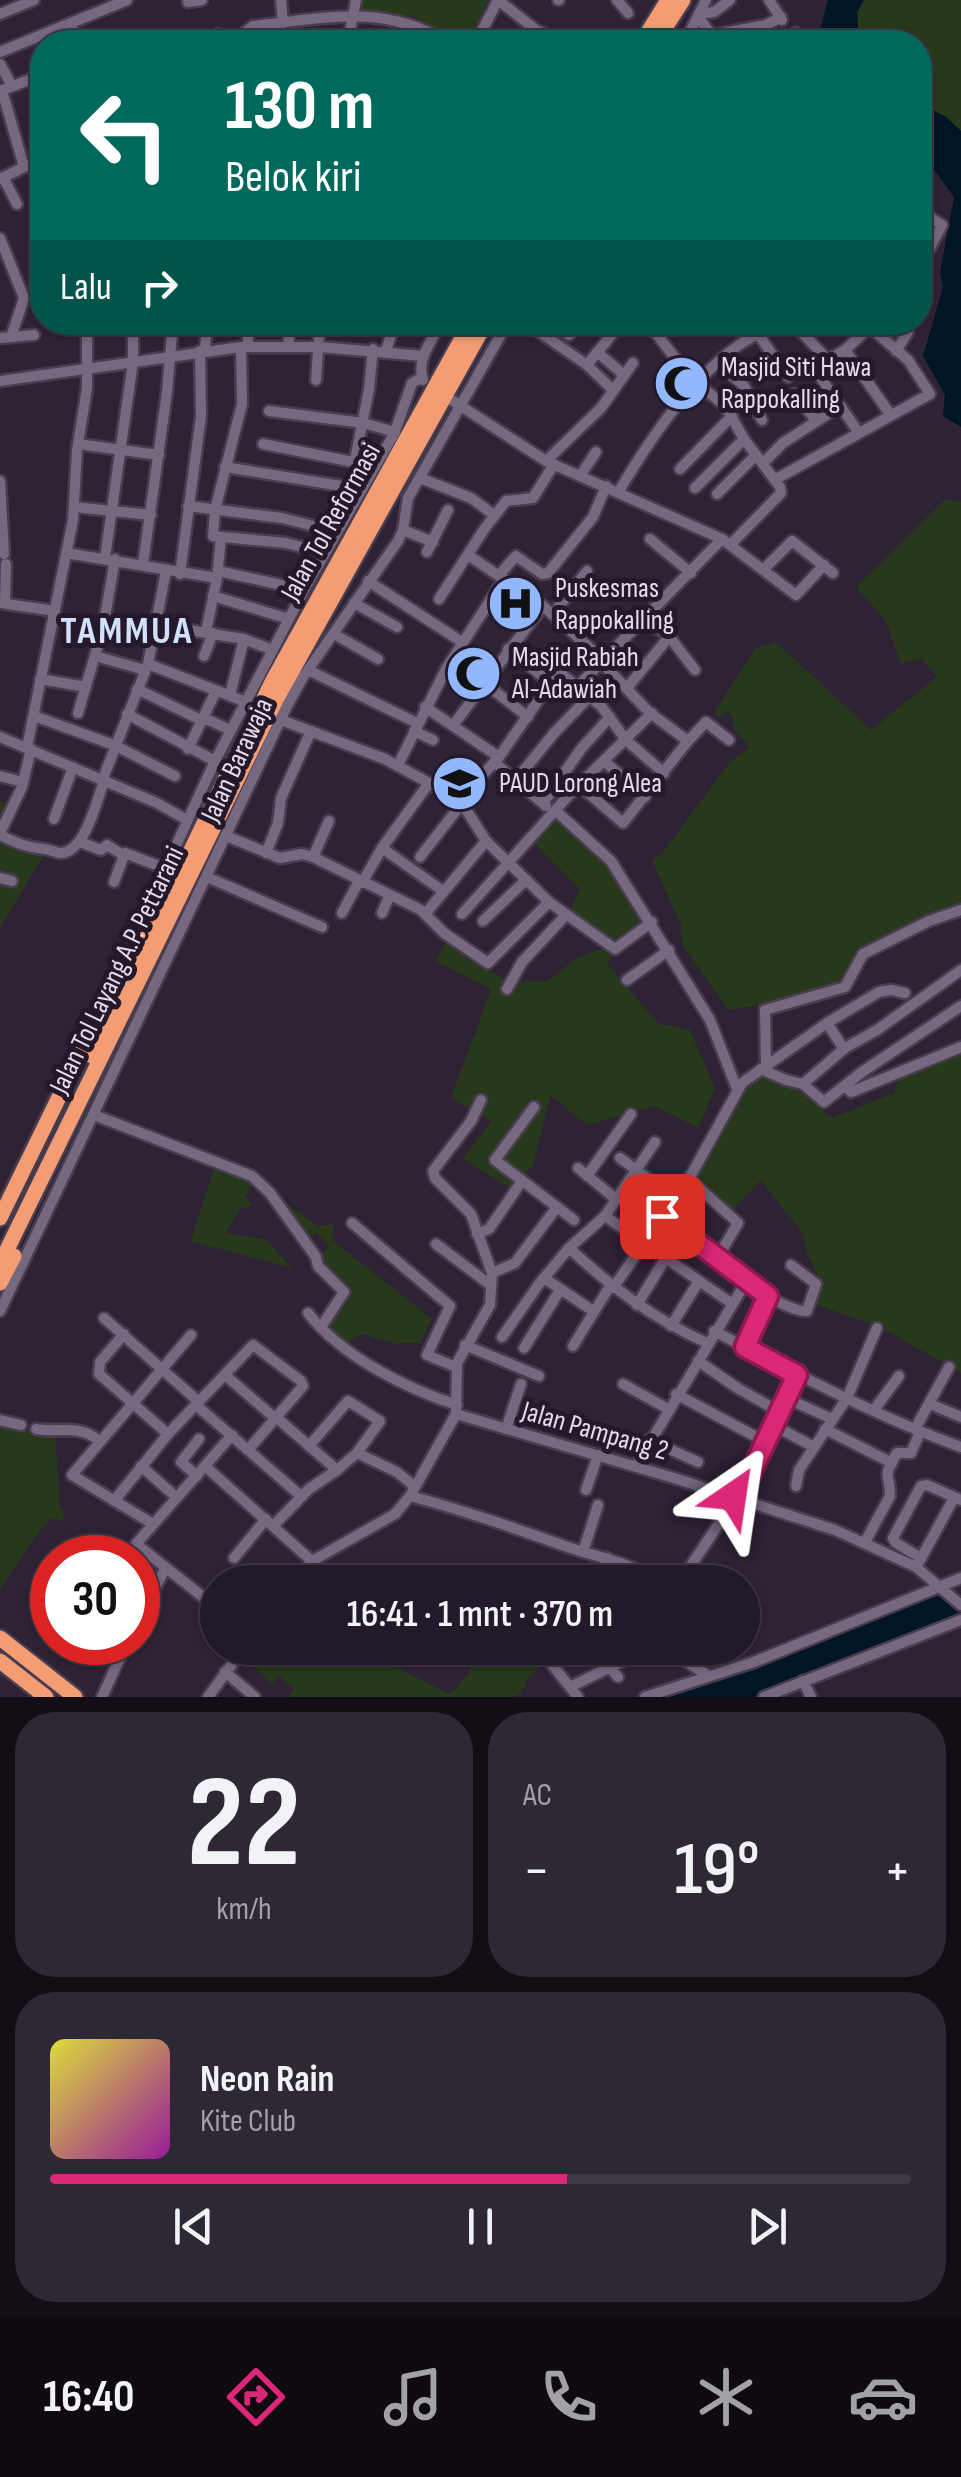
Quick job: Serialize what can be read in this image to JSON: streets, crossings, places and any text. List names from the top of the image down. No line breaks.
{"streets":{"highway":["Jalan Tol Reformasi","Jalan Tol Layang A.P. Pettarani"],"street":["Jalan Barawaja","Jalan Pampang 2"]},"crossings":[["Jalan Tol Reformasi","Jalan Tol Layang A.P. Pettarani"]],"districts":["TAMMUA"],"places":{"mosque":["Masjid Siti Hawa Rappokalling","Masjid Rabiah Al-Adawiah"],"hospital":["Puskesmas Rappokalling"],"school or university":["PAUD Lorong Alea"]},"page":{"turn":["130 m","Belok kiri"],"then":"Lalu","limit":"30","trip":"16:41 · 1 mnt · 370 m","tile":[["22","km/h"],"AC"],"heat":["−","19°","+"],"song":["Neon Rain","Kite Club"],"tabs":"16:40"}}
